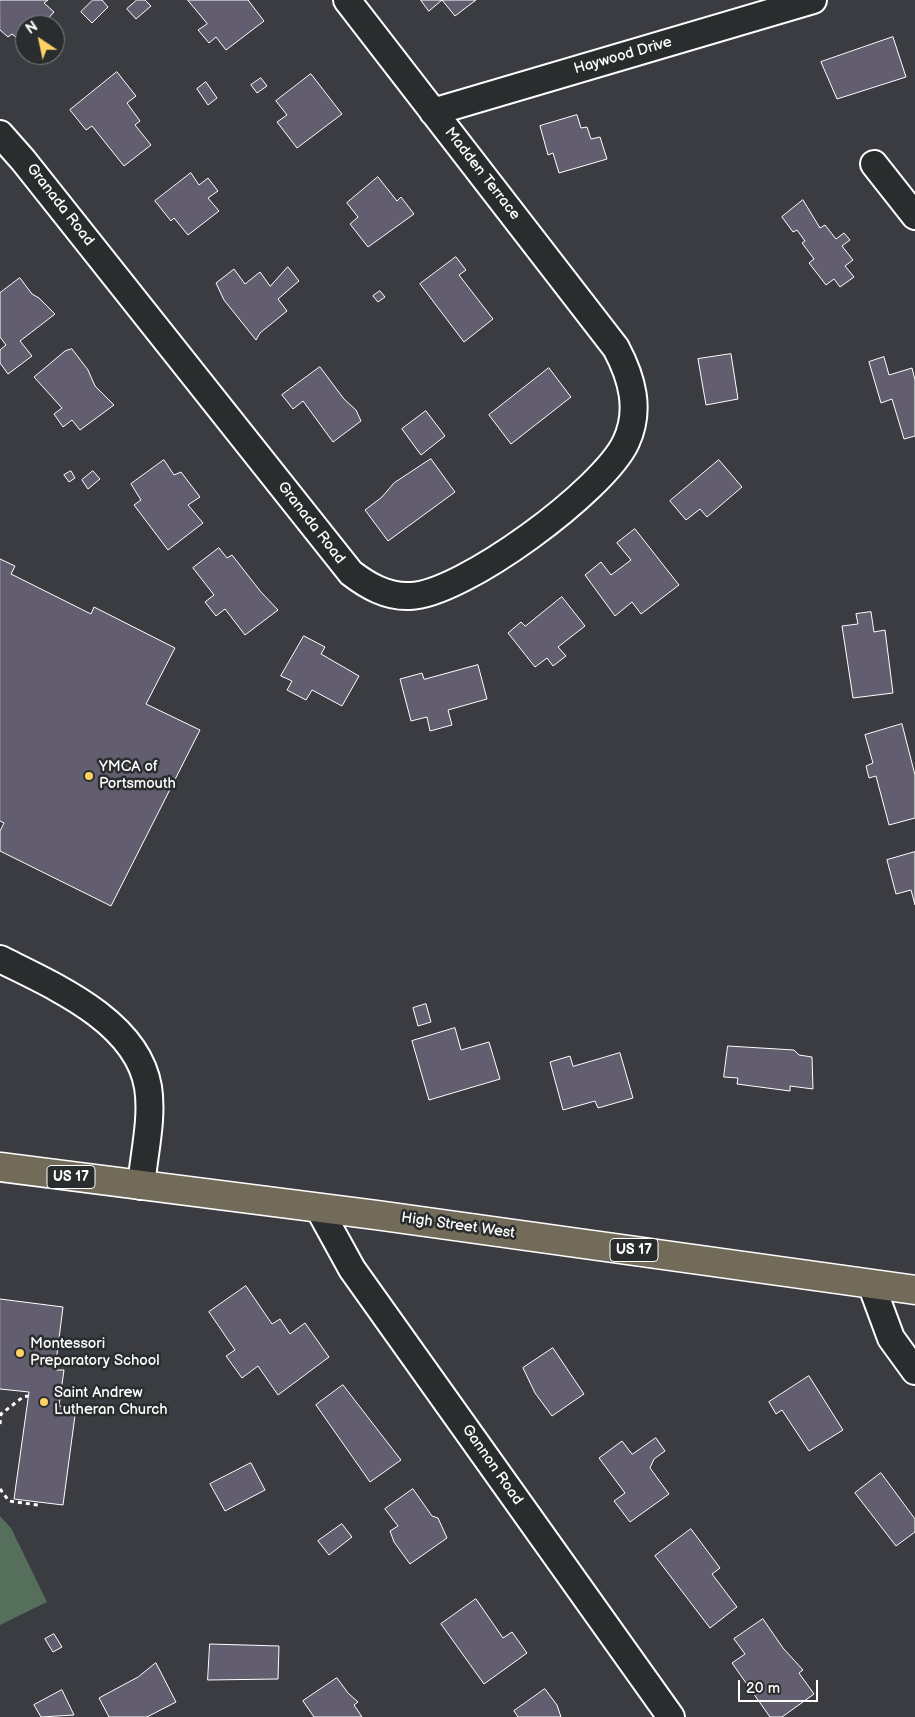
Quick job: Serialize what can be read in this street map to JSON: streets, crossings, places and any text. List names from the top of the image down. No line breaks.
{"streets":{"main road":["US 17","High Street West"],"street":["Haywood Drive","Madden Terrace","Granada Road","Gannon Road"]},"crossings":[["Haywood Drive","Madden Terrace"],["Madden Terrace","Granada Road"],["High Street West","Gannon Road"]],"places":["YMCA of Portsmouth","Montessori Preparatory School","Saint Andrew Lutheran Church"],"scale_bar":"20 m","north":"top left"}
